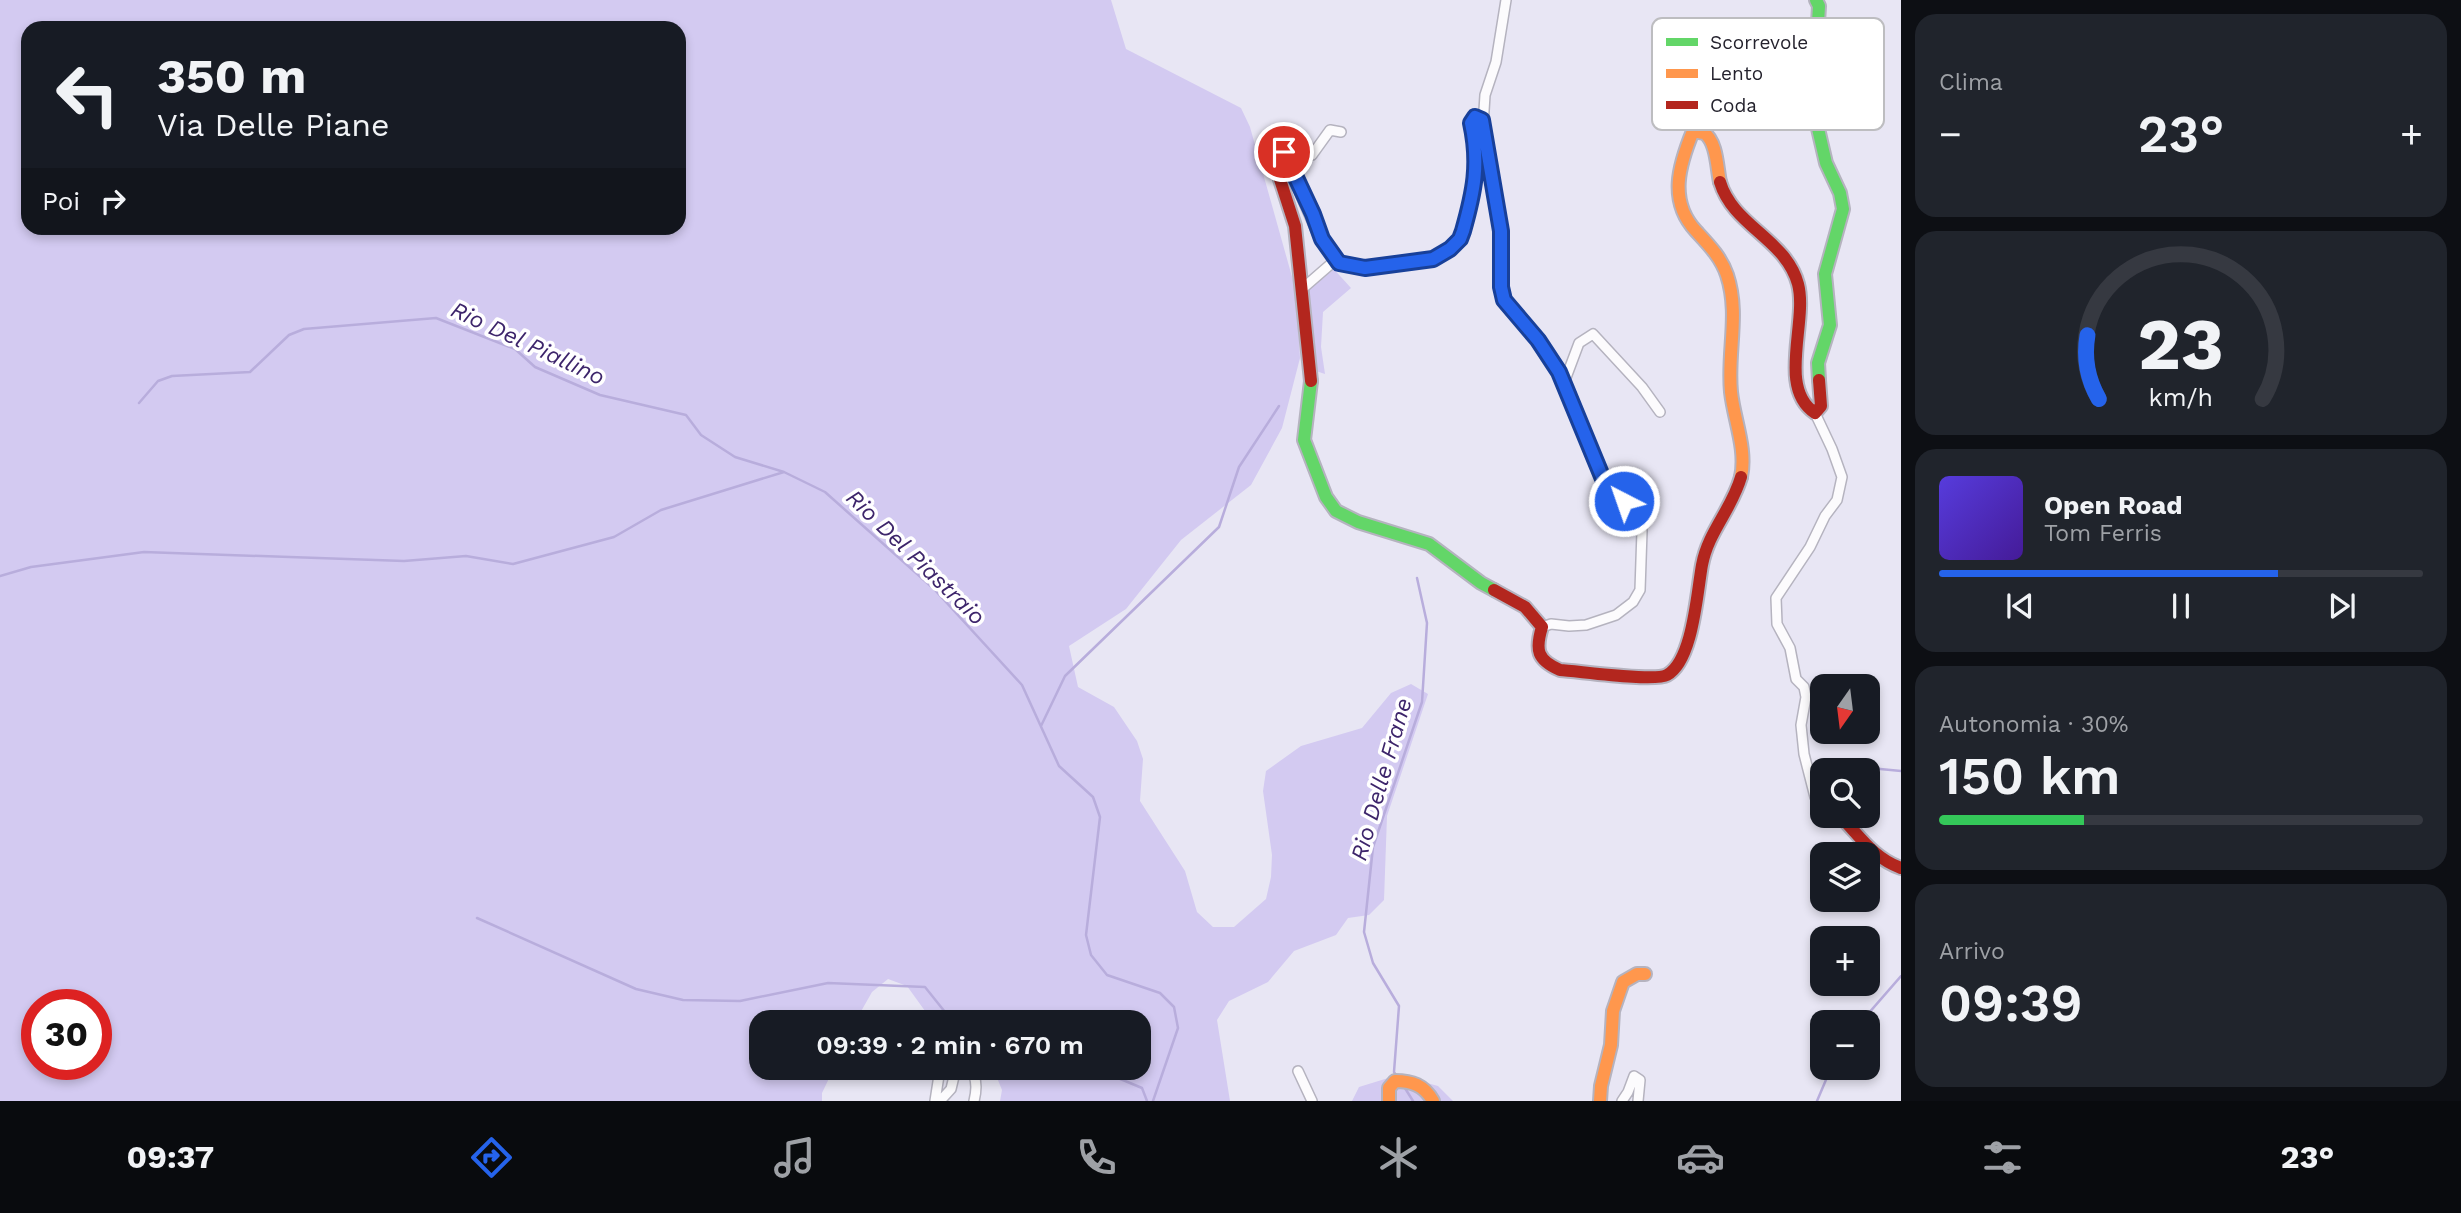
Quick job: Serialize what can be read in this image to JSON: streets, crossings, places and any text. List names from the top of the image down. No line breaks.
{"water":["Rio Del Piallino","Rio Del Piastraio","Rio Delle Frane"],"legend":["Scorrevole","Lento","Coda"],"north":"bottom","page":{"tile":["Clima",["Autonomia · 30%","150 km"],["Arrivo","09:39"]],"turn":["350 m","Via Delle Piane"],"heat":["−","23°","+"],"then":"Poi","song":["Open Road","Tom Ferris"],"map_buttons":["+","−"],"limit":"30","trip":"09:39 · 2 min · 670 m","tabs":["09:37","23°"],"gauge":["23","km/h"]}}
